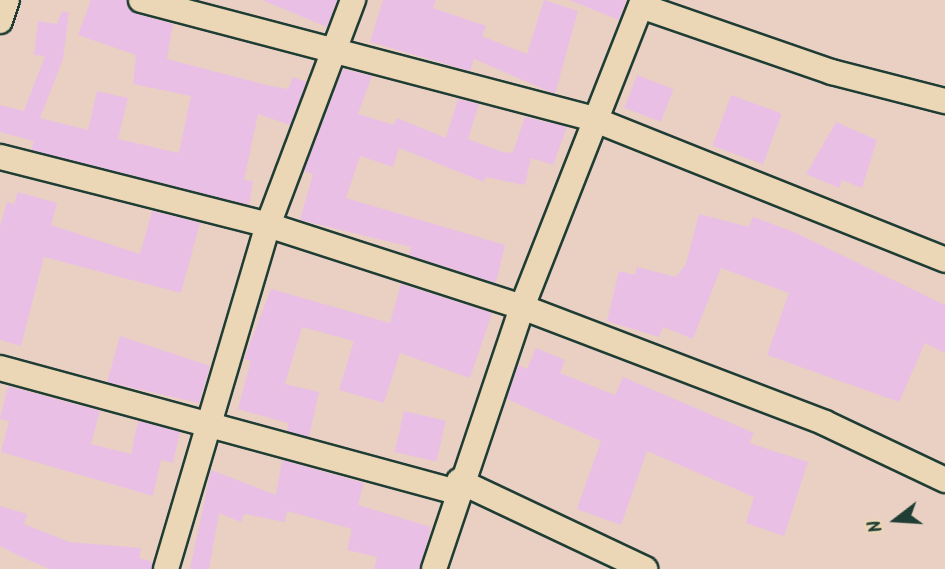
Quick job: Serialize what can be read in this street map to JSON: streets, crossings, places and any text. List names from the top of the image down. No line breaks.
{"north":"left"}
